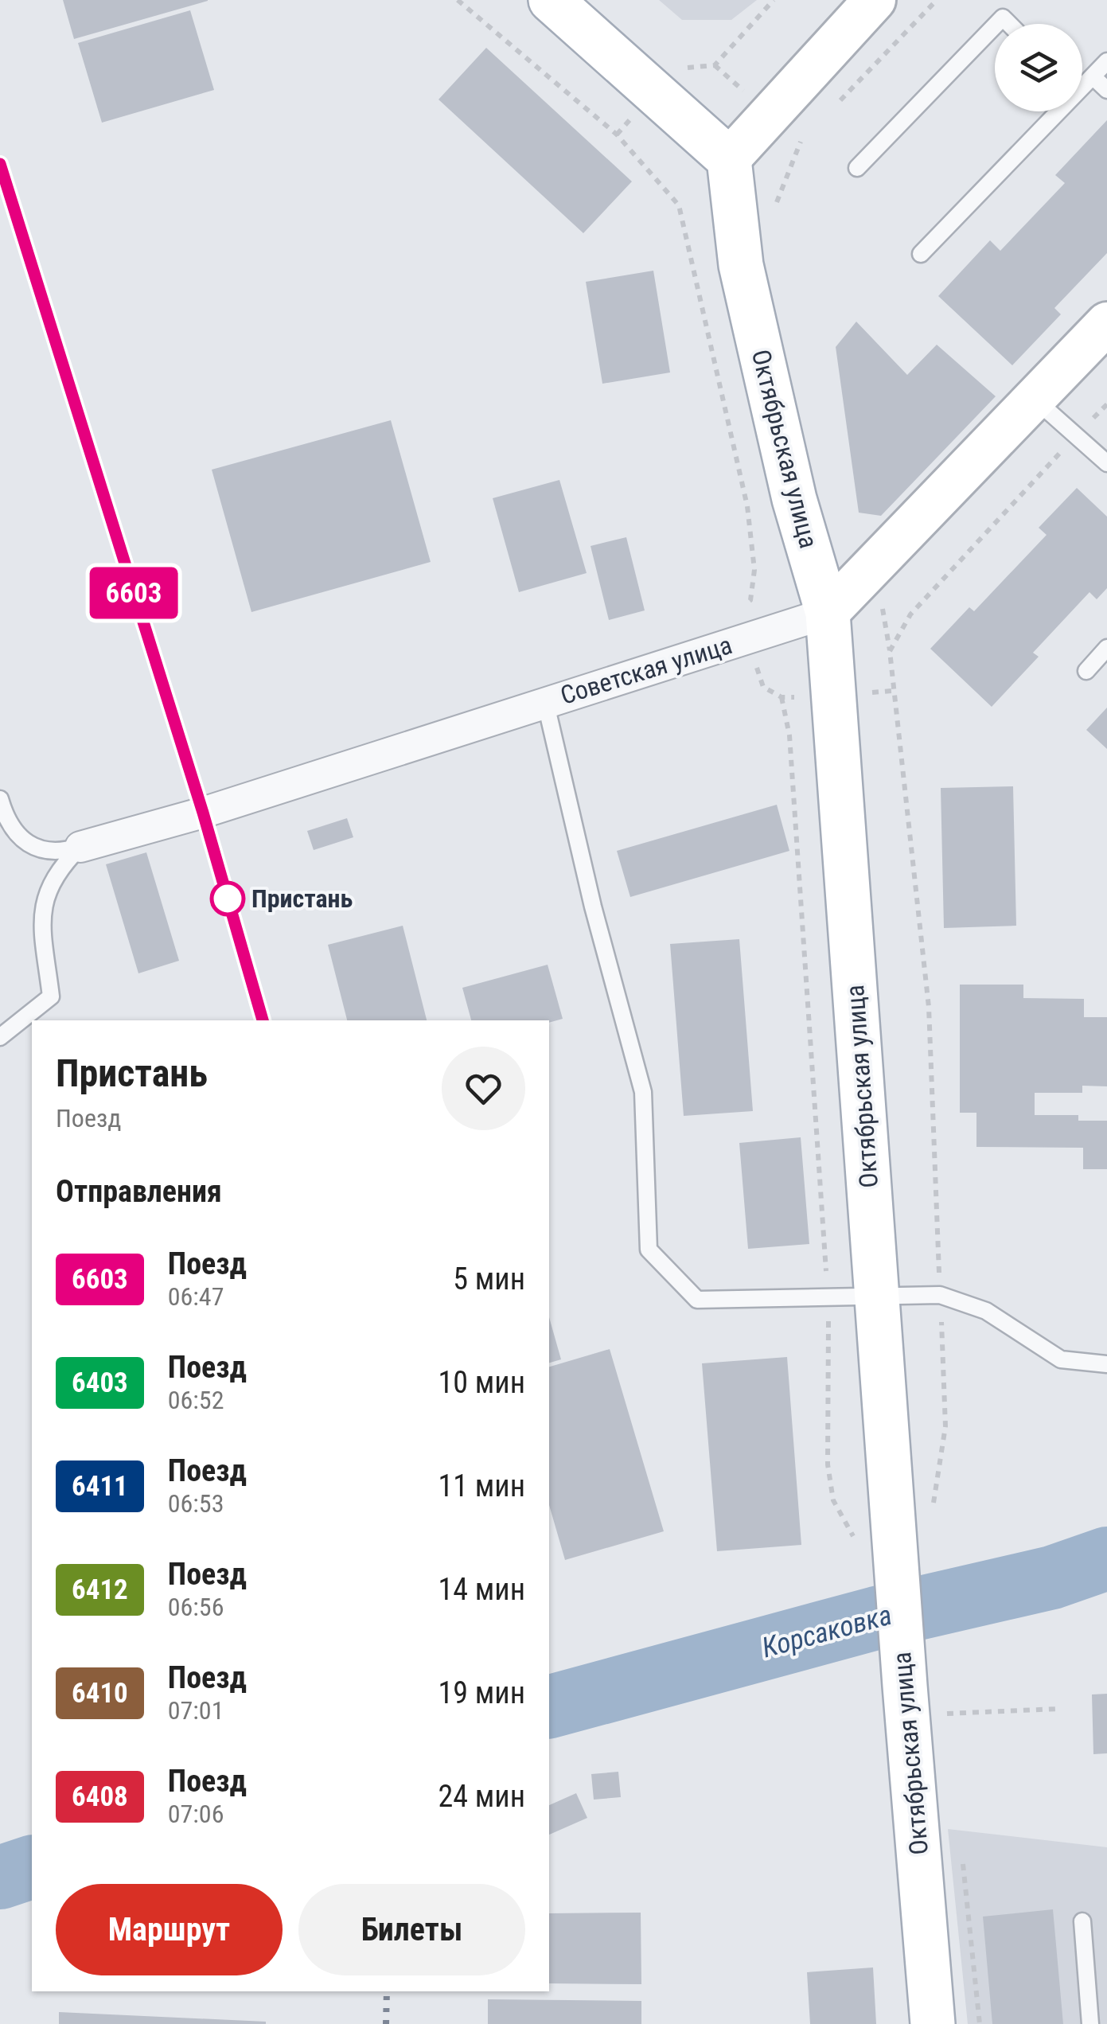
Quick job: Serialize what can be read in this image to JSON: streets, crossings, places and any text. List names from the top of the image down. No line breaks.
{"streets":{"main road":["Октябрьская улица"],"street":["Советская улица"]},"crossings":[["Октябрьская улица","Советская улица"]],"water":["Корсаковка"],"places":["Пристань"],"page":{"on_map":"6603","heading":[["Пристань","Поезд"],"Отправления"],"list":[{"mark":"6603","name":"Поезд","note":"06:47","value":"5 мин"},{"mark":"6403","name":"Поезд","note":"06:52","value":"10 мин"},{"mark":"6411","name":"Поезд","note":"06:53","value":"11 мин"},{"mark":"6412","name":"Поезд","note":"06:56","value":"14 мин"},{"mark":"6410","name":"Поезд","note":"07:01","value":"19 мин"},{"mark":"6408","name":"Поезд","note":"07:06","value":"24 мин"}],"buttons":["Маршрут","Билеты"]}}
